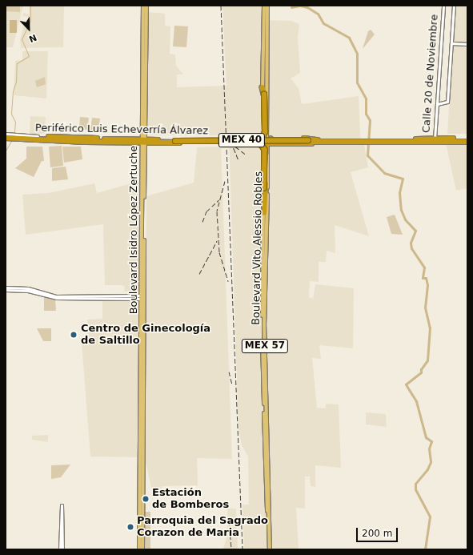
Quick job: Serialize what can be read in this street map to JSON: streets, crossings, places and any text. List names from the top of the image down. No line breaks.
{"streets":{"highway":["Periférico Luis Echeverría Álvarez","MEX 40"],"main road":["Boulevard Isidro López Zertuche","Boulevard Vito Alessio Robles","MEX 57"],"street":["Calle 20 de Noviembre"]},"crossings":[["Calle 20 de Noviembre","Periférico Luis Echeverría Álvarez"],["Periférico Luis Echeverría Álvarez","Boulevard Isidro López Zertuche"],["Periférico Luis Echeverría Álvarez","Boulevard Vito Alessio Robles"]],"places":["Centro de Ginecología de Saltillo","Estación de Bomberos","Parroquia del Sagrado Corazon de Maria"],"scale_bar":"200 m","north":"bottom right"}
